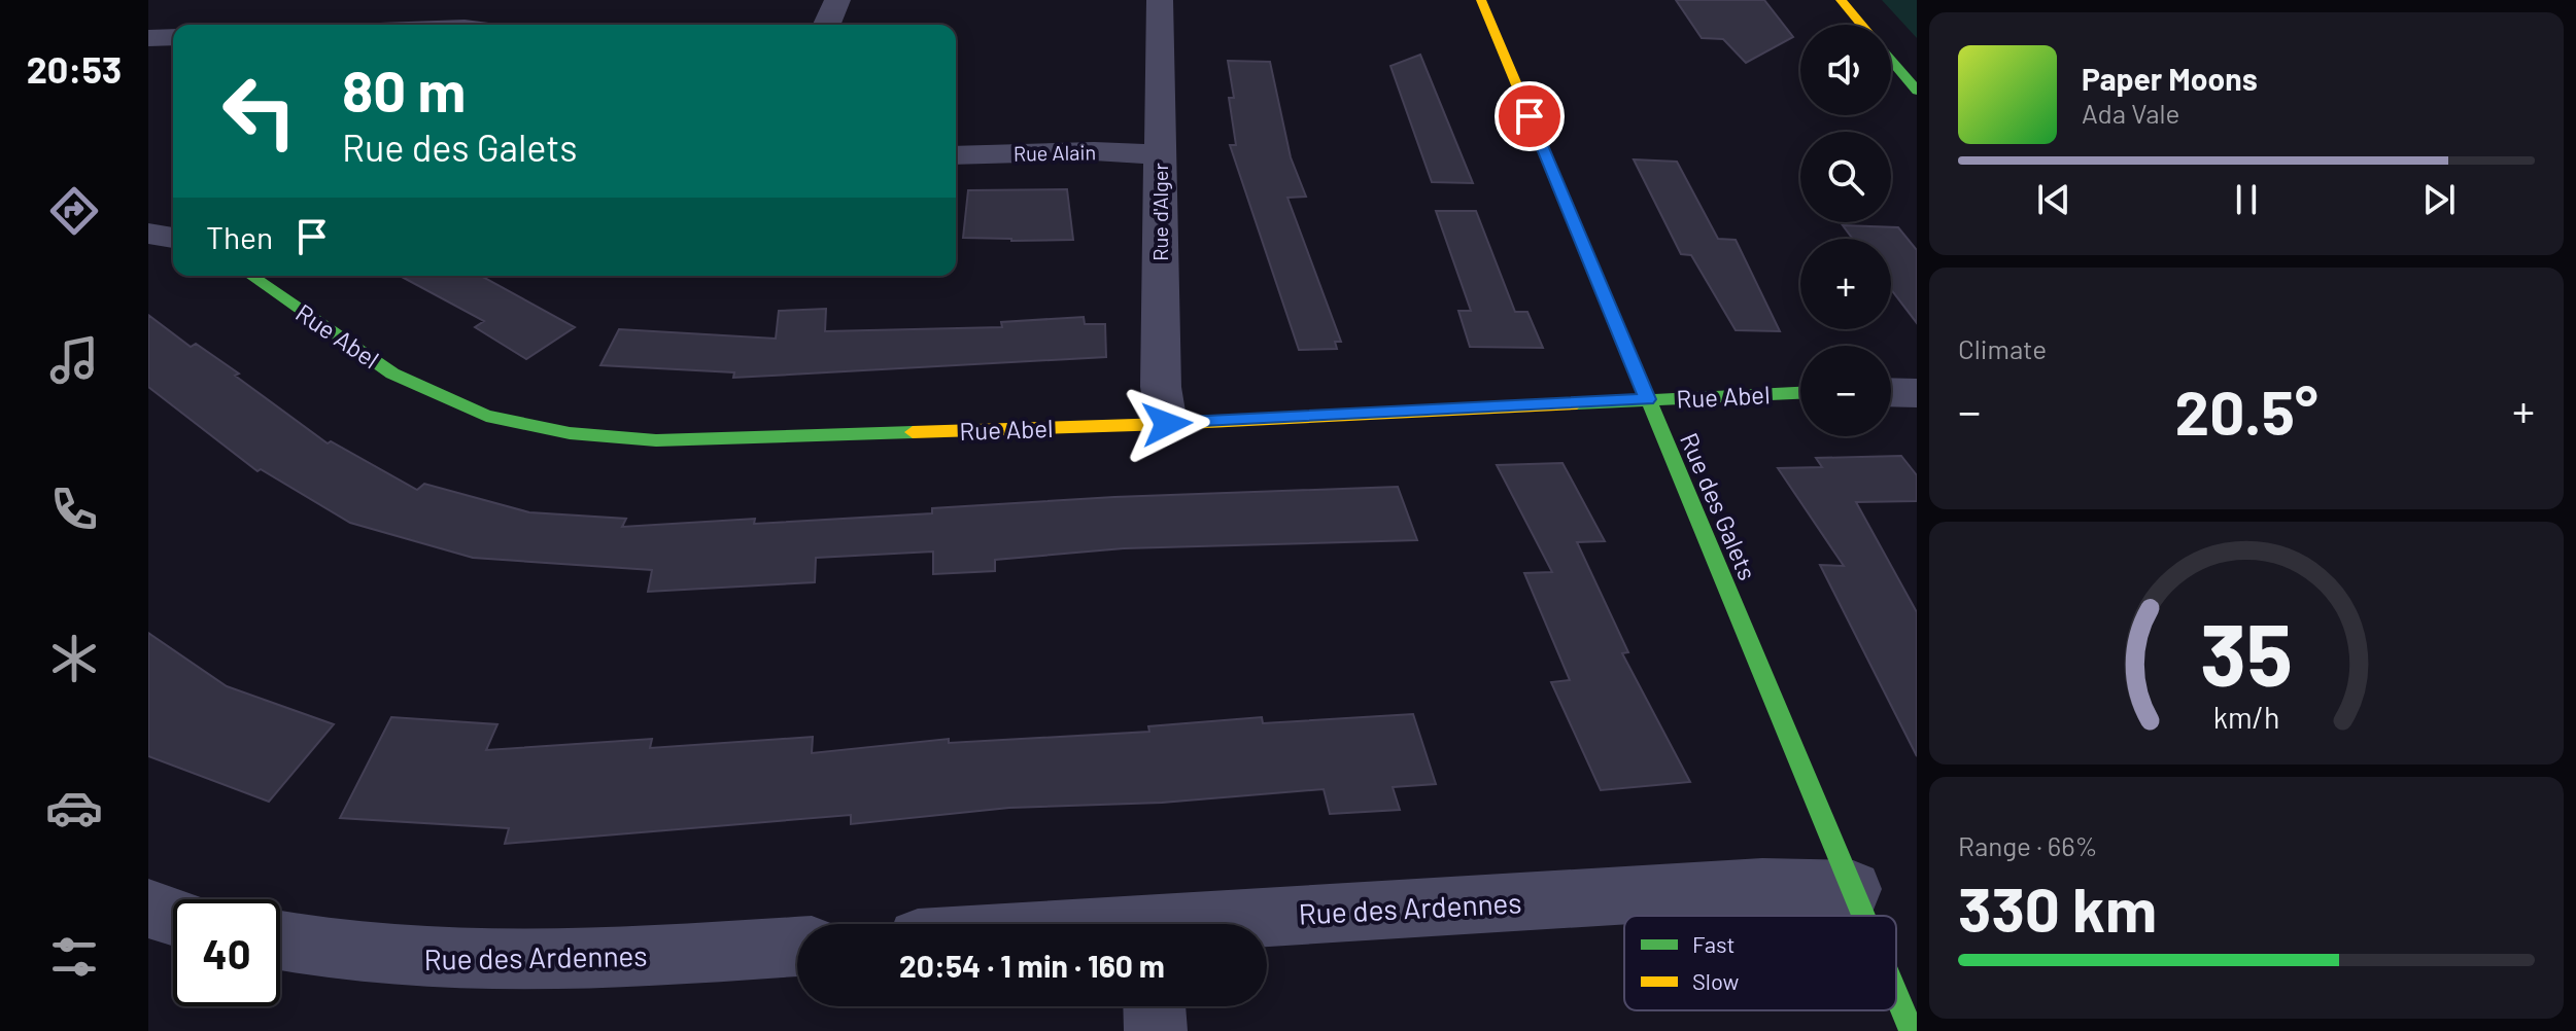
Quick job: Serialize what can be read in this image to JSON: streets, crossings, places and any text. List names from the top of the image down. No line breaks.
{"streets":{"street":["Rue Alain","Rue d'Alger","Rue Abel","Rue des Galets","Rue des Ardennes"]},"crossings":[["Rue Alain","Rue d'Alger"],["Rue d'Alger","Rue Abel"],["Rue Abel","Rue des Galets"],["Rue des Galets","Rue des Ardennes"]],"legend":["Fast","Slow"],"page":{"tabs":"20:53","map_buttons":["+","−"],"turn":["80 m","Rue des Galets"],"song":["Paper Moons","Ada Vale"],"then":"Then","tile":["Climate",["Range · 66%","330 km"]],"heat":["−","20.5°","+"],"limit":"40","trip":"20:54 · 1 min · 160 m","gauge":["35","km/h"]}}
